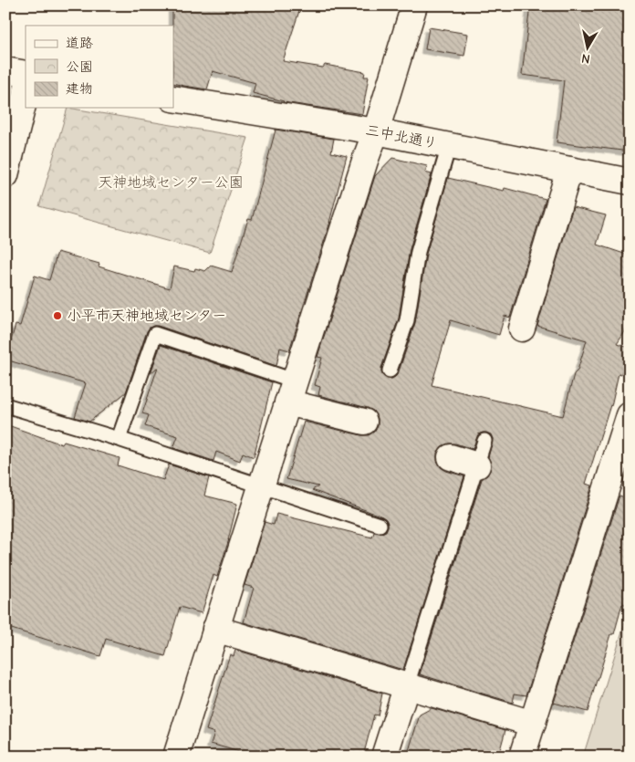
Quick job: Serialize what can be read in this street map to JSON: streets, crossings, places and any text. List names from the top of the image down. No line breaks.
{"streets":{"street":["三中北通り"]},"parks":["天神地域センター公園"],"places":["小平市天神地域センター"],"legend":["道路","公園","建物"],"north":"bottom"}
